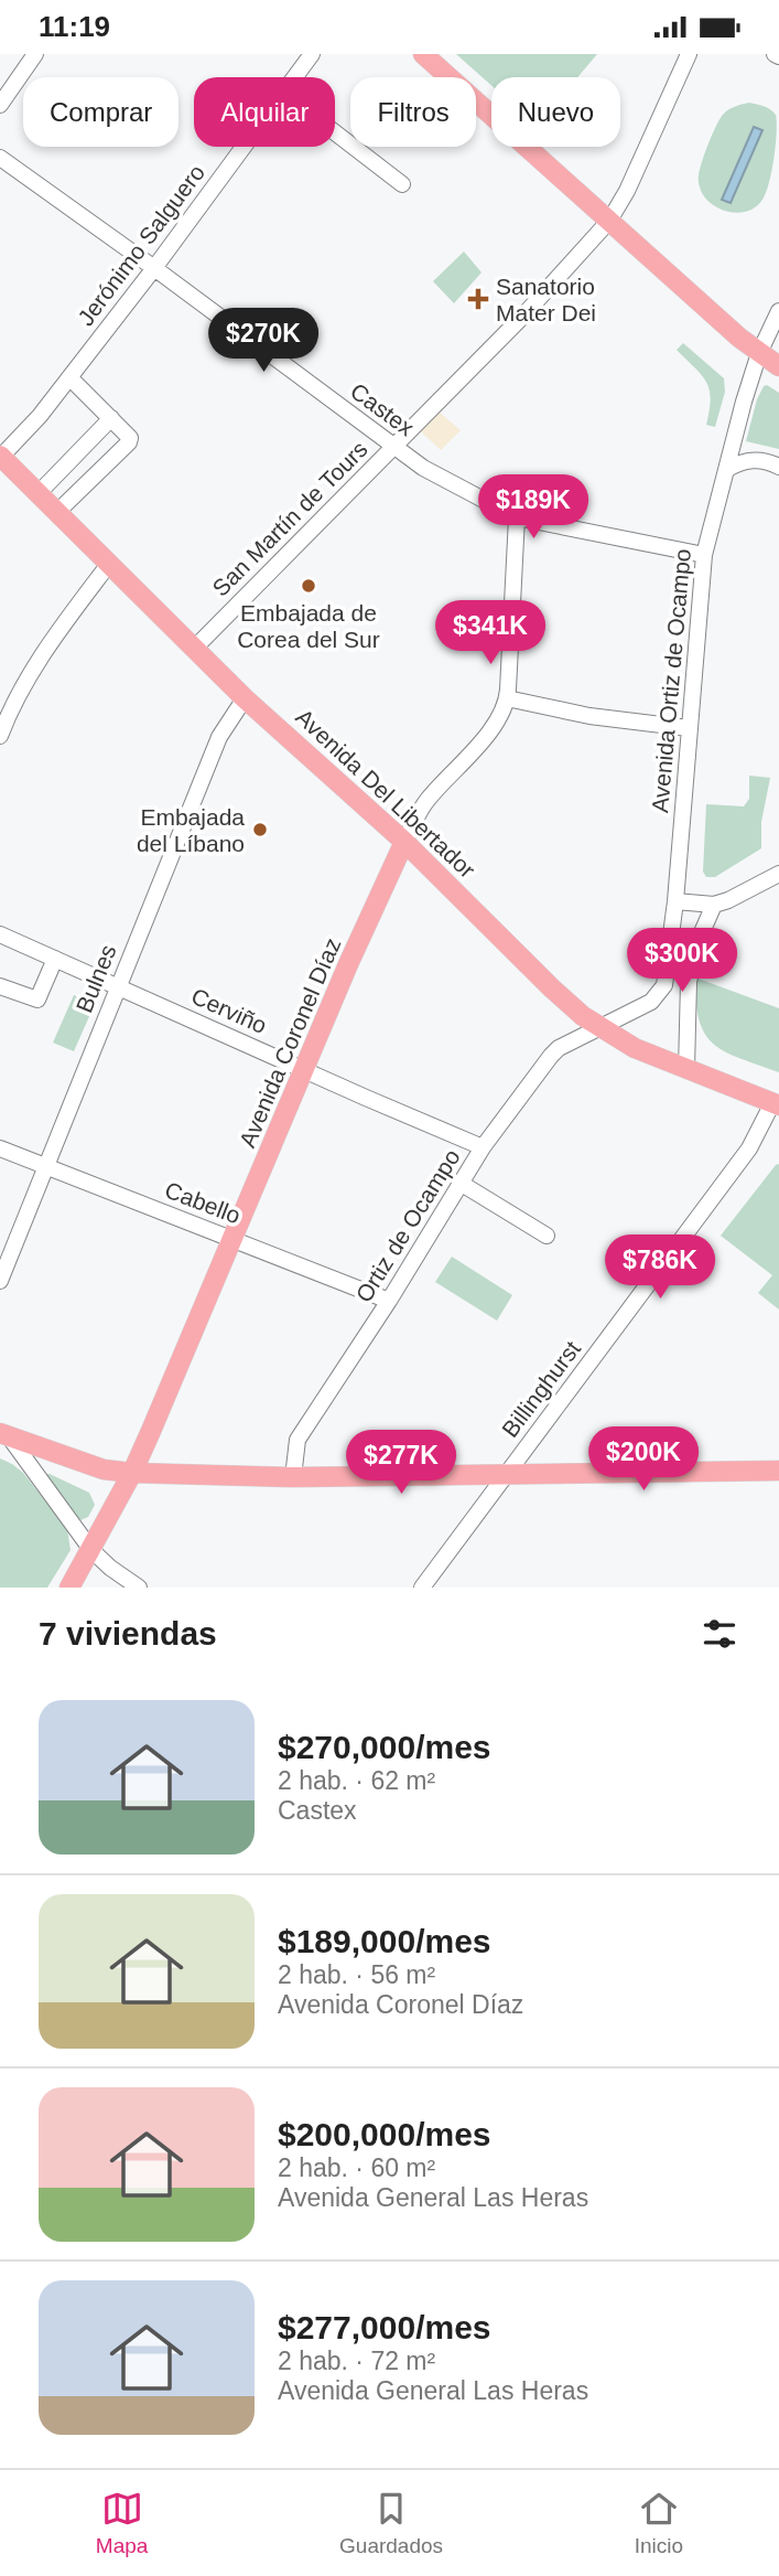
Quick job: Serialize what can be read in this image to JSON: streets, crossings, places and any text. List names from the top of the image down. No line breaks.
{"streets":{"main road":["Avenida Del Libertador","Avenida Coronel Díaz"],"street":["Jerónimo Salguero","Castex","San Martín de Tours","Avenida Ortiz de Ocampo","Bulnes","Cerviño","Cabello","Ortiz de Ocampo","Billinghurst"]},"crossings":[["Jerónimo Salguero","Castex"],["Jerónimo Salguero","Avenida Del Libertador"],["Castex","San Martín de Tours"],["Castex","Avenida Ortiz de Ocampo"],["Castex","Avenida Coronel Díaz"],["San Martín de Tours","Avenida Del Libertador"],["Avenida Ortiz de Ocampo","Avenida Del Libertador"],["Avenida Ortiz de Ocampo","Ortiz de Ocampo"],["Avenida Del Libertador","Bulnes"],["Avenida Del Libertador","Avenida Coronel Díaz"],["Avenida Del Libertador","Ortiz de Ocampo"],["Avenida Del Libertador","Billinghurst"],["Bulnes","Cerviño"],["Bulnes","Cabello"],["Cerviño","Avenida Coronel Díaz"],["Cerviño","Ortiz de Ocampo"],["Avenida Coronel Díaz","Cabello"],["Cabello","Ortiz de Ocampo"]],"places":{"health":["Sanatorio Mater Dei"],"other":["Embajada de Corea del Sur","Embajada del Líbano"]},"page":{"status":"11:19","chip":["Comprar","Alquilar","Filtros","Nuevo"],"price":["$270K","$189K","$341K","$300K","$786K","$200K","$277K"],"heading":"7 viviendas","list":[{"name":"$270,000/mes","note":"2 hab. · 62 m² · Castex"},{"name":"$189,000/mes","note":"2 hab. · 56 m² · Avenida Coronel Díaz"},{"name":"$200,000/mes","note":"2 hab. · 60 m² · Avenida General Las Heras"},{"name":"$277,000/mes","note":"2 hab. · 72 m² · Avenida General Las Heras"}],"tabs":["Mapa","Guardados","Inicio"]}}
